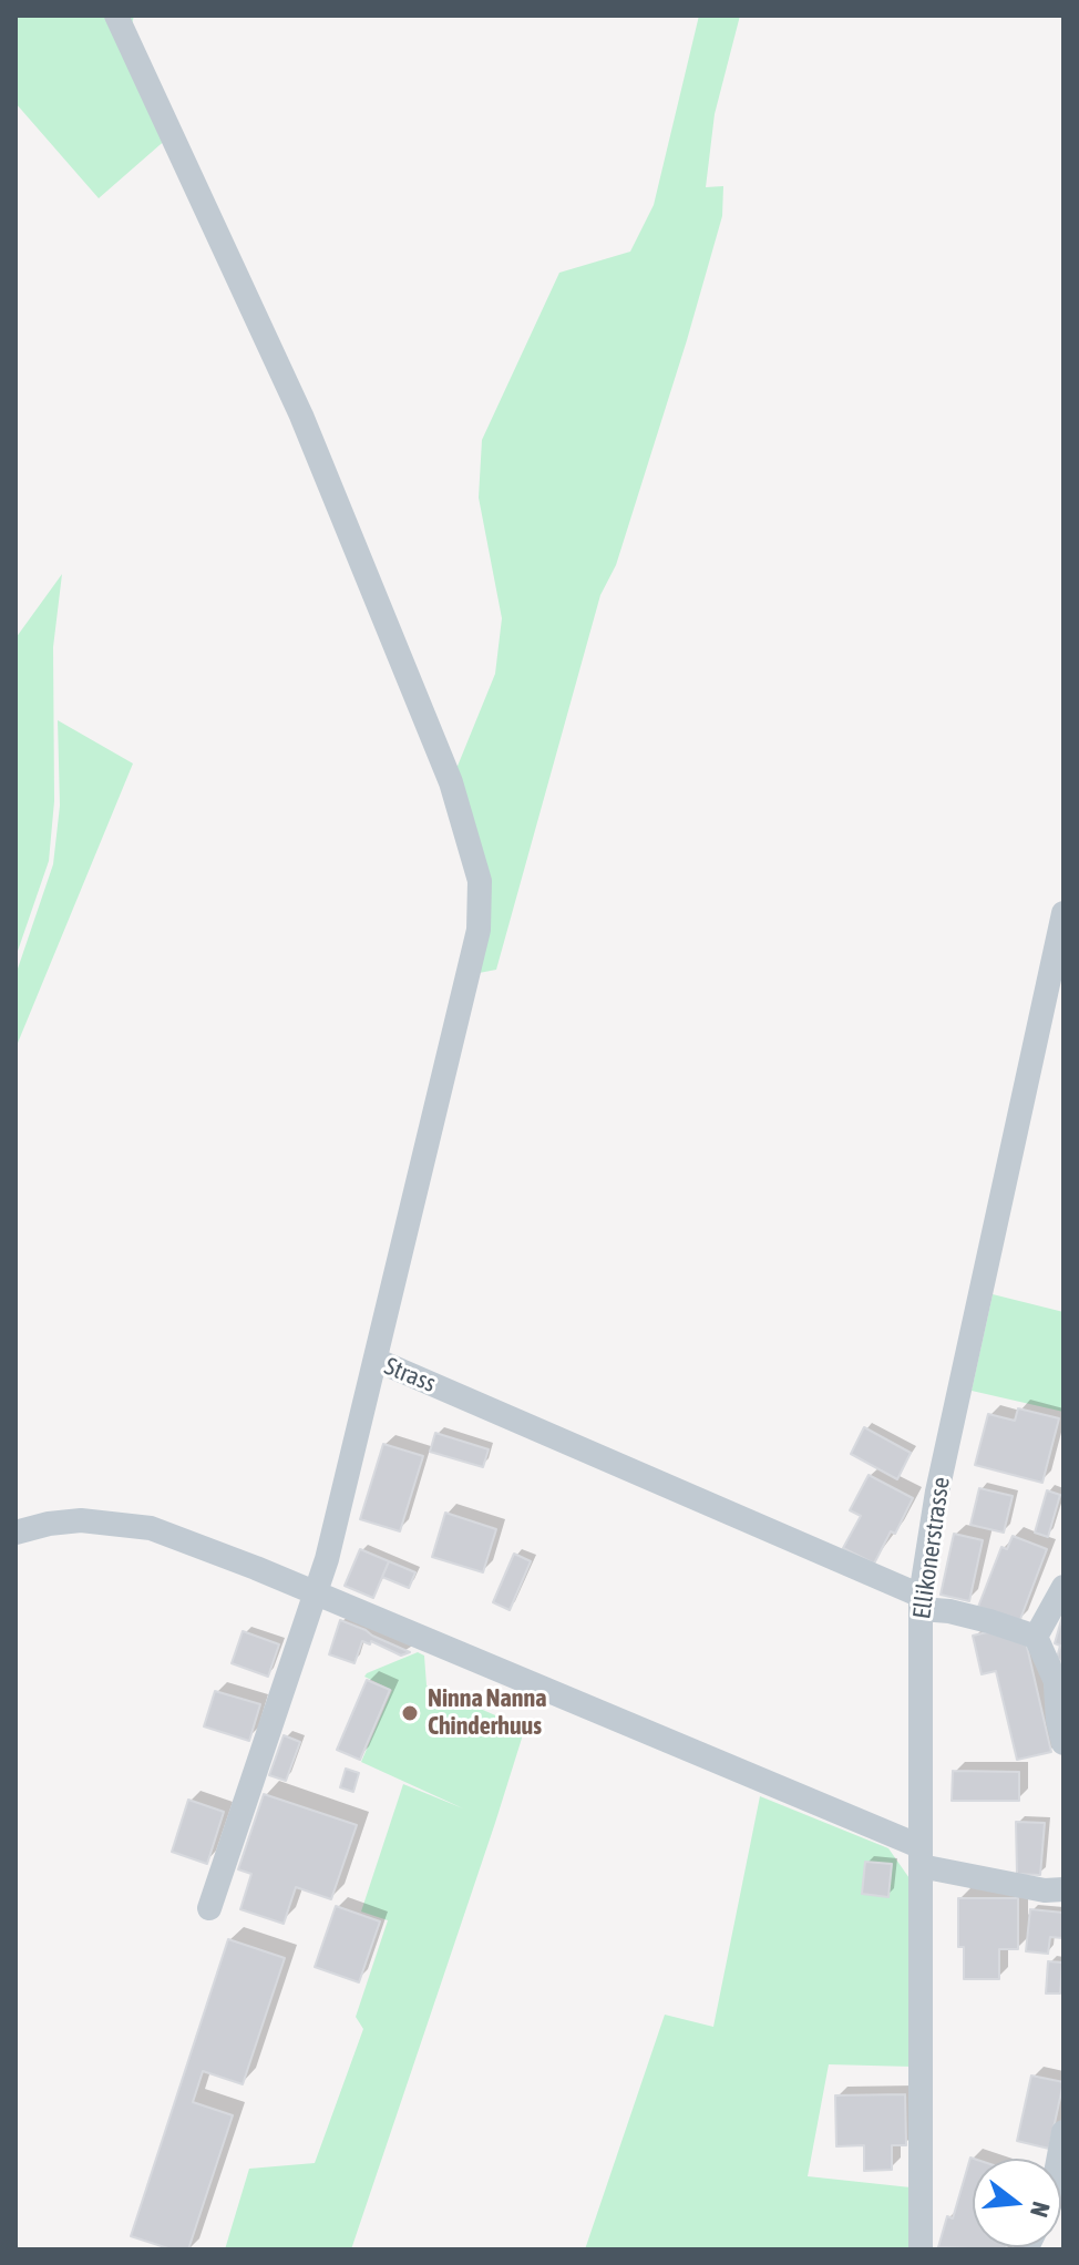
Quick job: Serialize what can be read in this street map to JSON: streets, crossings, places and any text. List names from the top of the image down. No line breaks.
{"streets":{"street":["Strass","Ellikonerstrasse"]},"crossings":[["Strass","Ellikonerstrasse"]],"places":["Ninna Nanna Chinderhuus"],"north":"right"}
